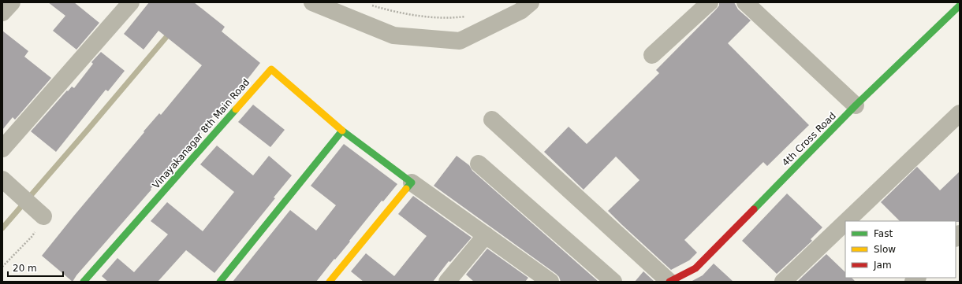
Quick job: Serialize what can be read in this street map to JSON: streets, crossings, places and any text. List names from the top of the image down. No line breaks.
{"streets":{"street":["Vinayakanagar 8th Main Road","4th Cross Road"]},"legend":["Fast","Slow","Jam"],"scale_bar":"20 m"}
